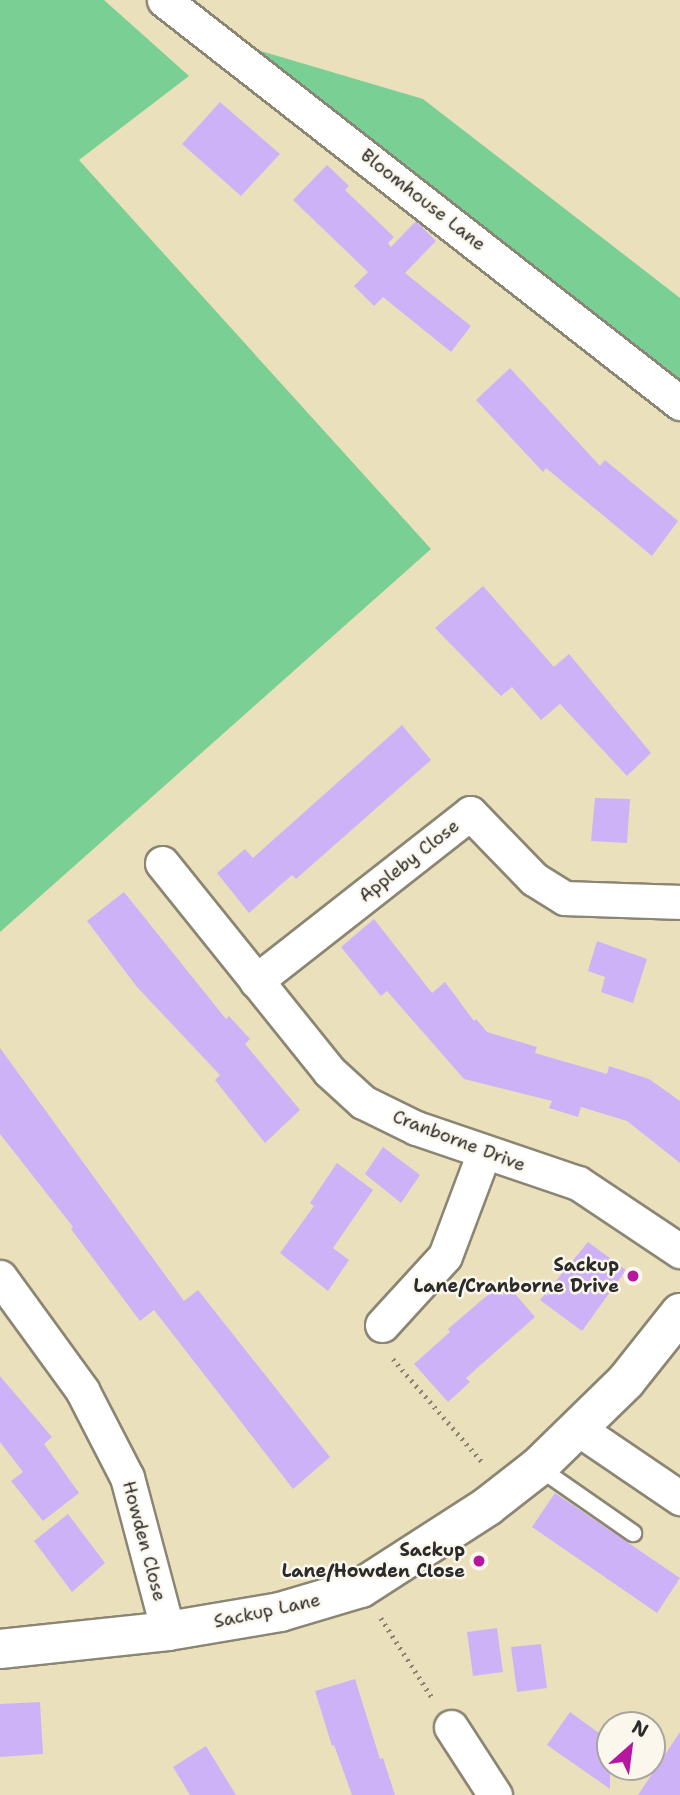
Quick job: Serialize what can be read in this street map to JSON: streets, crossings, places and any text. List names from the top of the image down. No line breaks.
{"streets":{"street":["Bloomhouse Lane","Appleby Close","Cranborne Drive","Howden Close","Sackup Lane"]},"crossings":[["Appleby Close","Cranborne Drive"],["Howden Close","Sackup Lane"]],"places":["Sackup Lane/Cranborne Drive","Sackup Lane/Howden Close"],"north":"top right"}
